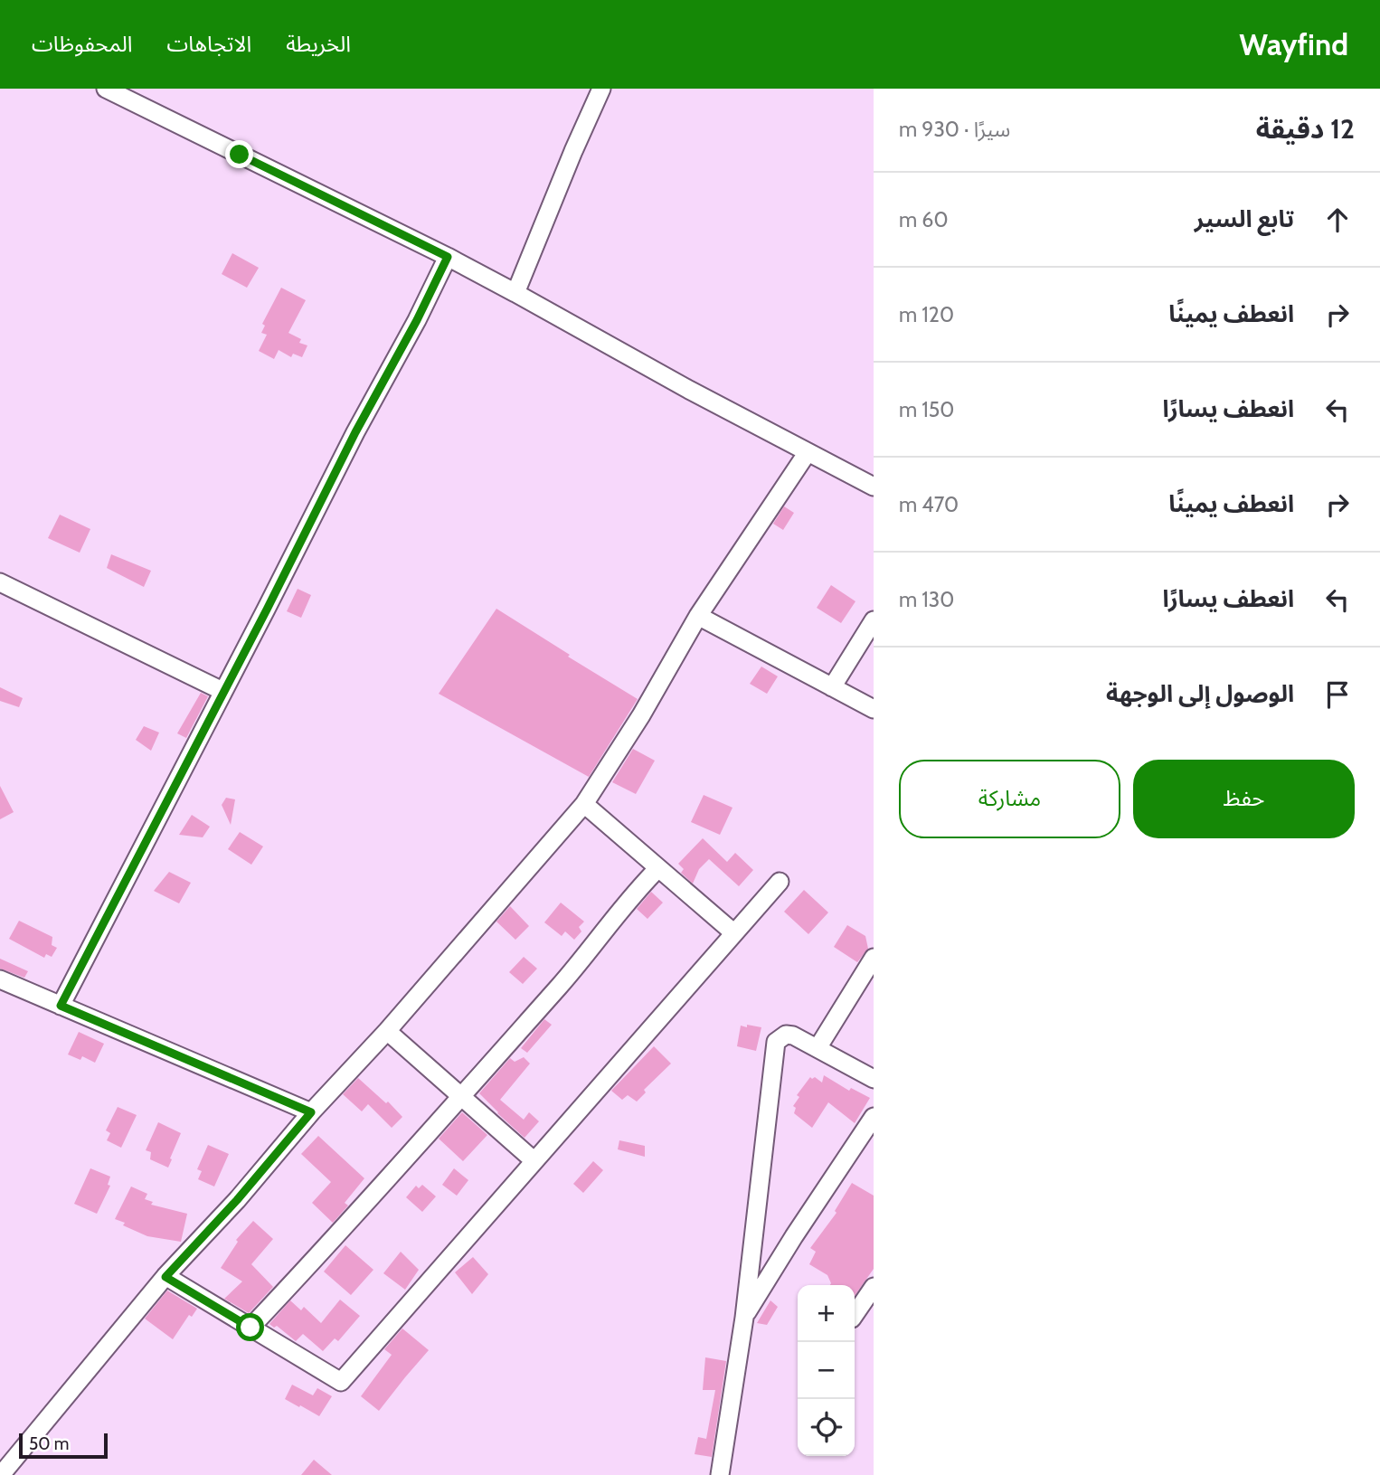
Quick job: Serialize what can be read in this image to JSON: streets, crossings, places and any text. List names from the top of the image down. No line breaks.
{"scale_bar":"50 m","page":{"header":"Wayfind","nav":["الخريطة","الاتجاهات","المحفوظات"],"heading":["12 دقيقة","سيرًا · 930 m"],"list":[["تابع السير","60 m"],["انعطف يمينًا","120 m"],["انعطف يسارًا","150 m"],["انعطف يمينًا","470 m"],["انعطف يسارًا","130 m"],"الوصول إلى الوجهة"],"buttons":["حفظ","مشاركة"],"map_buttons":["+","−"],"scale":"50 m"}}
